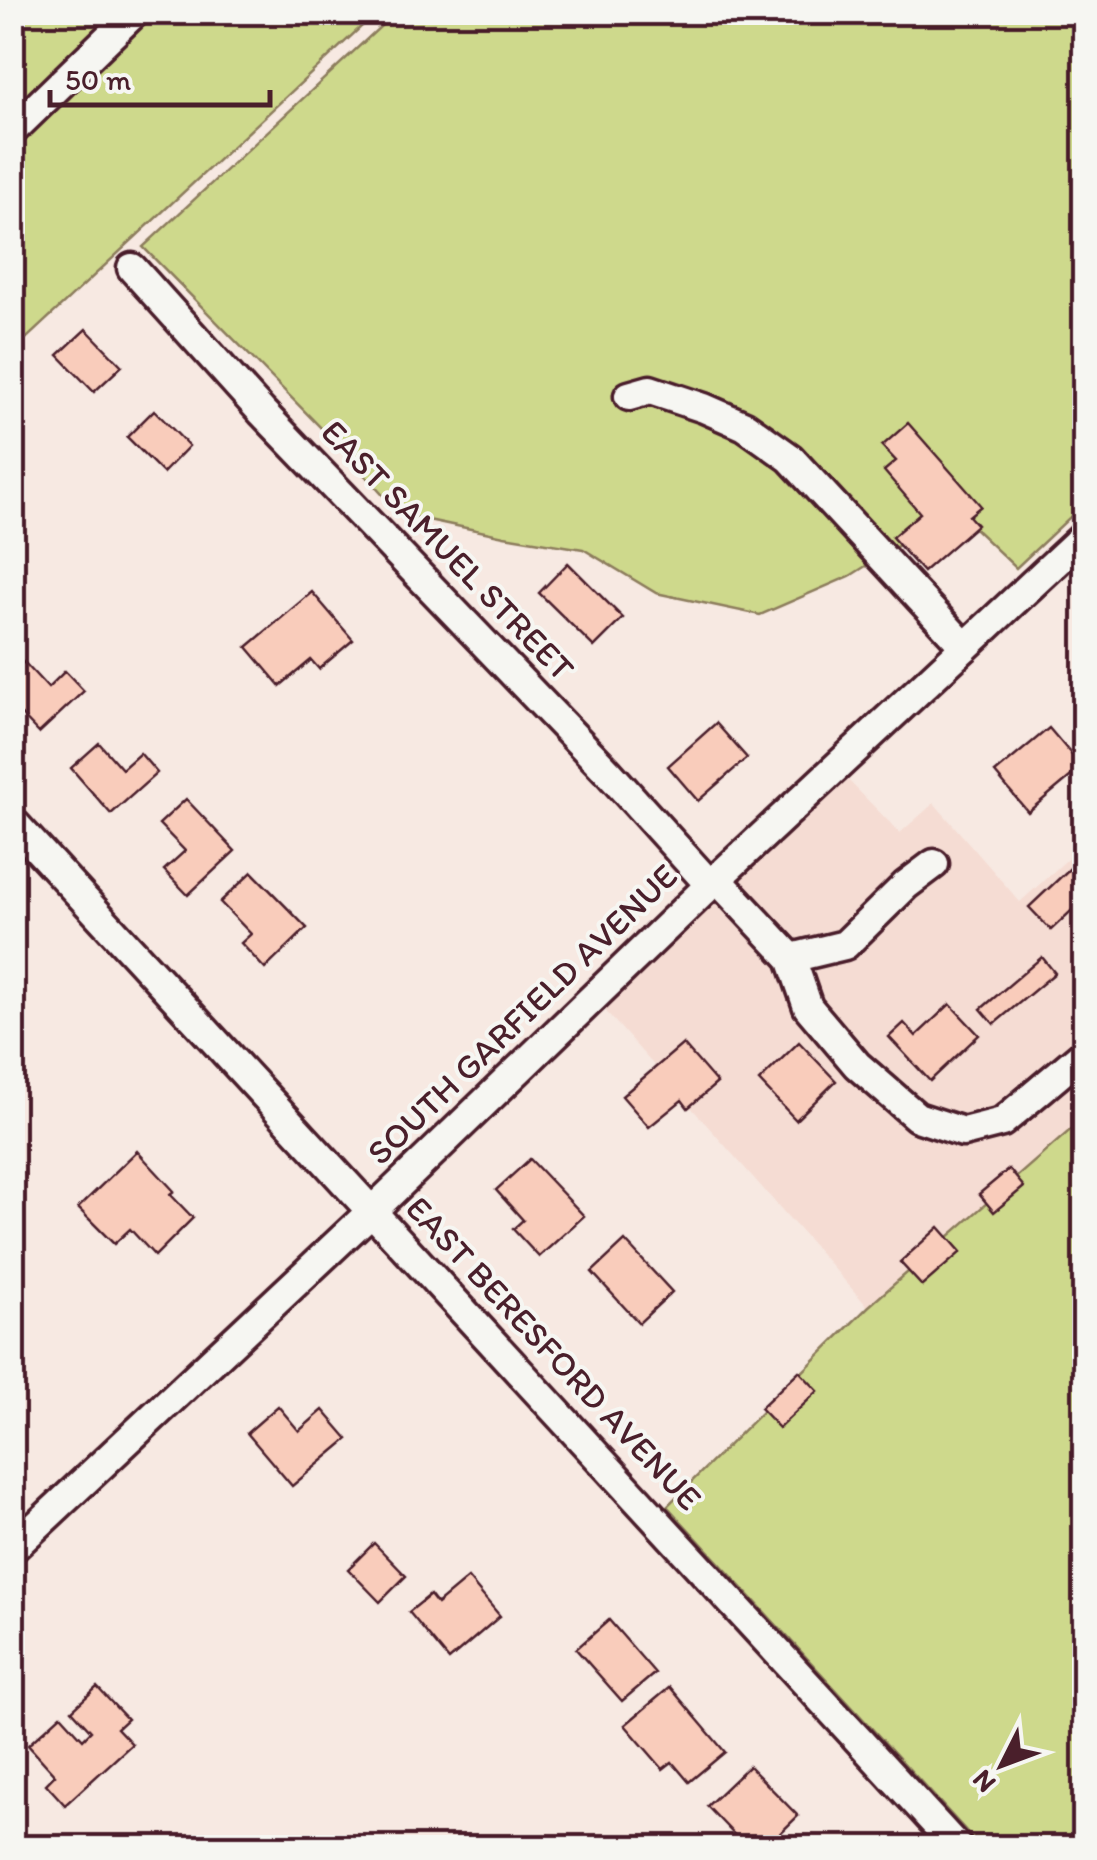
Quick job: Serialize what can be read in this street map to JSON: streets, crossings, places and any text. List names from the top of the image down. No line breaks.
{"streets":{"street":["EAST SAMUEL STREET","SOUTH GARFIELD AVENUE","EAST BERESFORD AVENUE"]},"crossings":[["EAST SAMUEL STREET","SOUTH GARFIELD AVENUE"],["SOUTH GARFIELD AVENUE","EAST BERESFORD AVENUE"]],"scale_bar":"50 m","north":"bottom left"}
